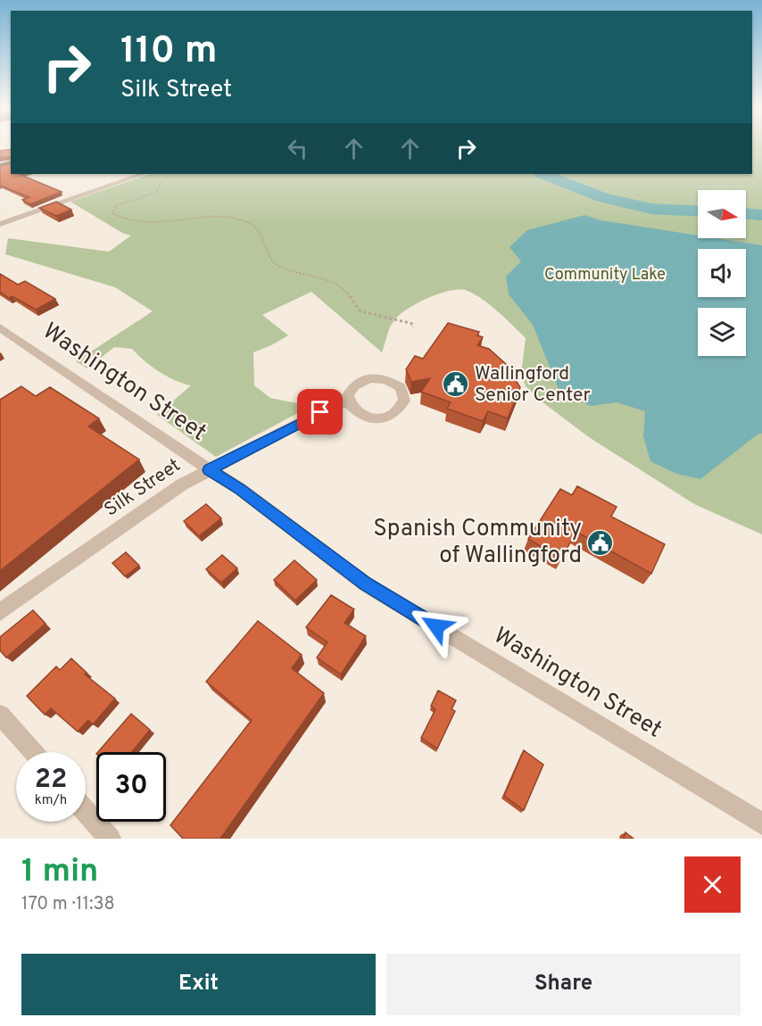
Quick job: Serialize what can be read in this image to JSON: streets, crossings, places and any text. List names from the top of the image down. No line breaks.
{"streets":{"street":["Washington Street","Silk Street"]},"crossings":[["Washington Street","Silk Street"]],"parks":["Community Lake"],"places":{"public building":["Wallingford Senior Center","Spanish Community of Wallingford"]},"north":"right","page":{"turn":["110 m","Silk Street"],"speed":"22 km/h","limit":"30","heading":["1 min","170 m · 11:38"],"buttons":["Exit","Share"]}}
